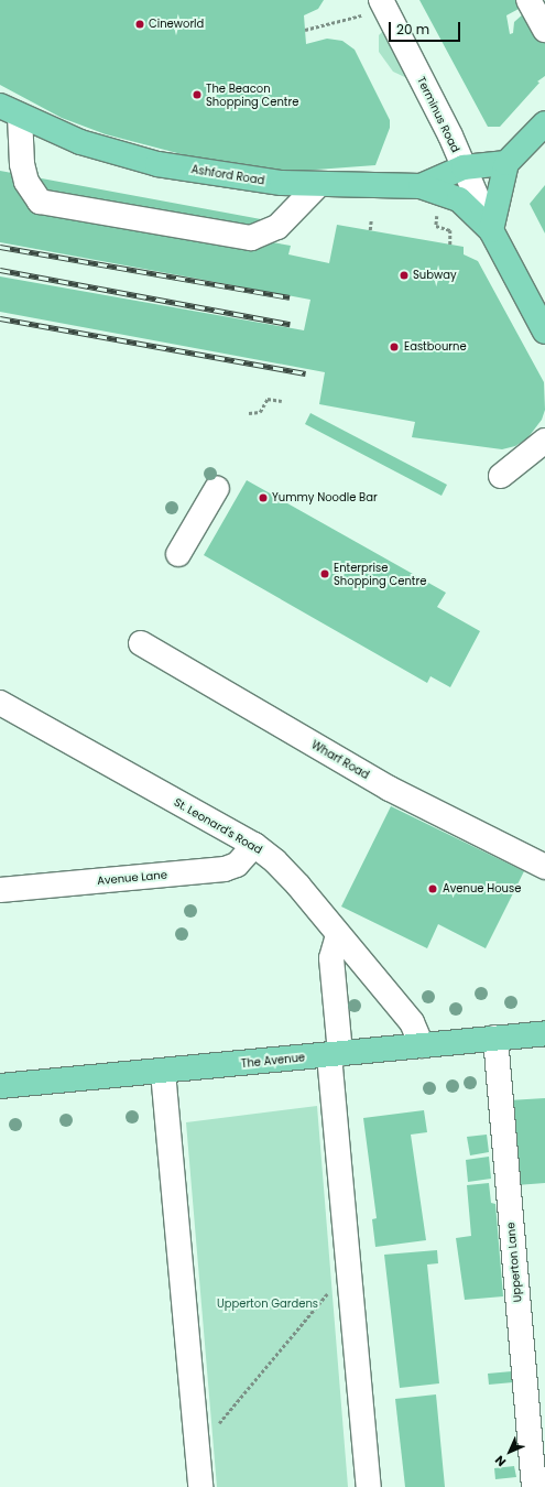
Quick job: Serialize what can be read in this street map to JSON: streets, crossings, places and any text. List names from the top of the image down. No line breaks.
{"streets":{"main road":["Terminus Road","Ashford Road","The Avenue"],"street":["Wharf Road","St. Leonard's Road","Avenue Lane","Upperton Lane"]},"crossings":[["Terminus Road","Ashford Road"],["St. Leonard's Road","Avenue Lane"],["St. Leonard's Road","The Avenue"],["The Avenue","Upperton Lane"]],"parks":["Upperton Gardens"],"places":["Cineworld","The Beacon Shopping Centre","Subway","Eastbourne","Yummy Noodle Bar","Enterprise Shopping Centre","Avenue House"],"scale_bar":"20 m","north":"bottom left"}
